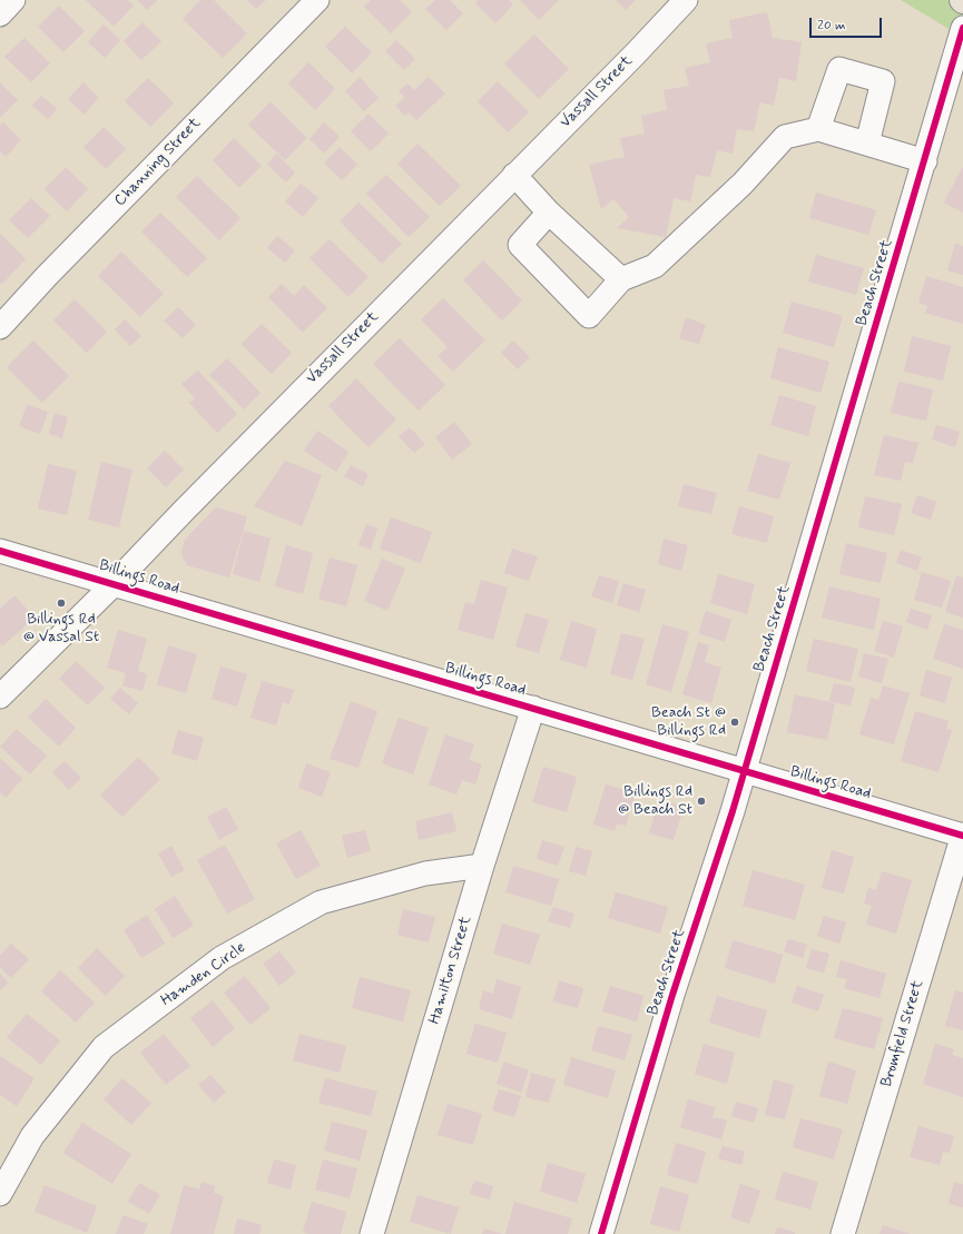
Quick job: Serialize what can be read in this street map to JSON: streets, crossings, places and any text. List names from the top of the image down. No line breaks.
{"streets":{"street":["Vassall Street","Channing Street","Beach Street","Billings Road","Hamilton Street","Hamden Circle","Bromfield Street"]},"crossings":[["Vassall Street","Billings Road"],["Beach Street","Billings Road"],["Billings Road","Hamilton Street"],["Billings Road","Bromfield Street"],["Hamilton Street","Hamden Circle"]],"places":["Billings Rd @ Vassal St","Beach St @ Billings Rd","Billings Rd @ Beach St"],"scale_bar":"20 m"}
